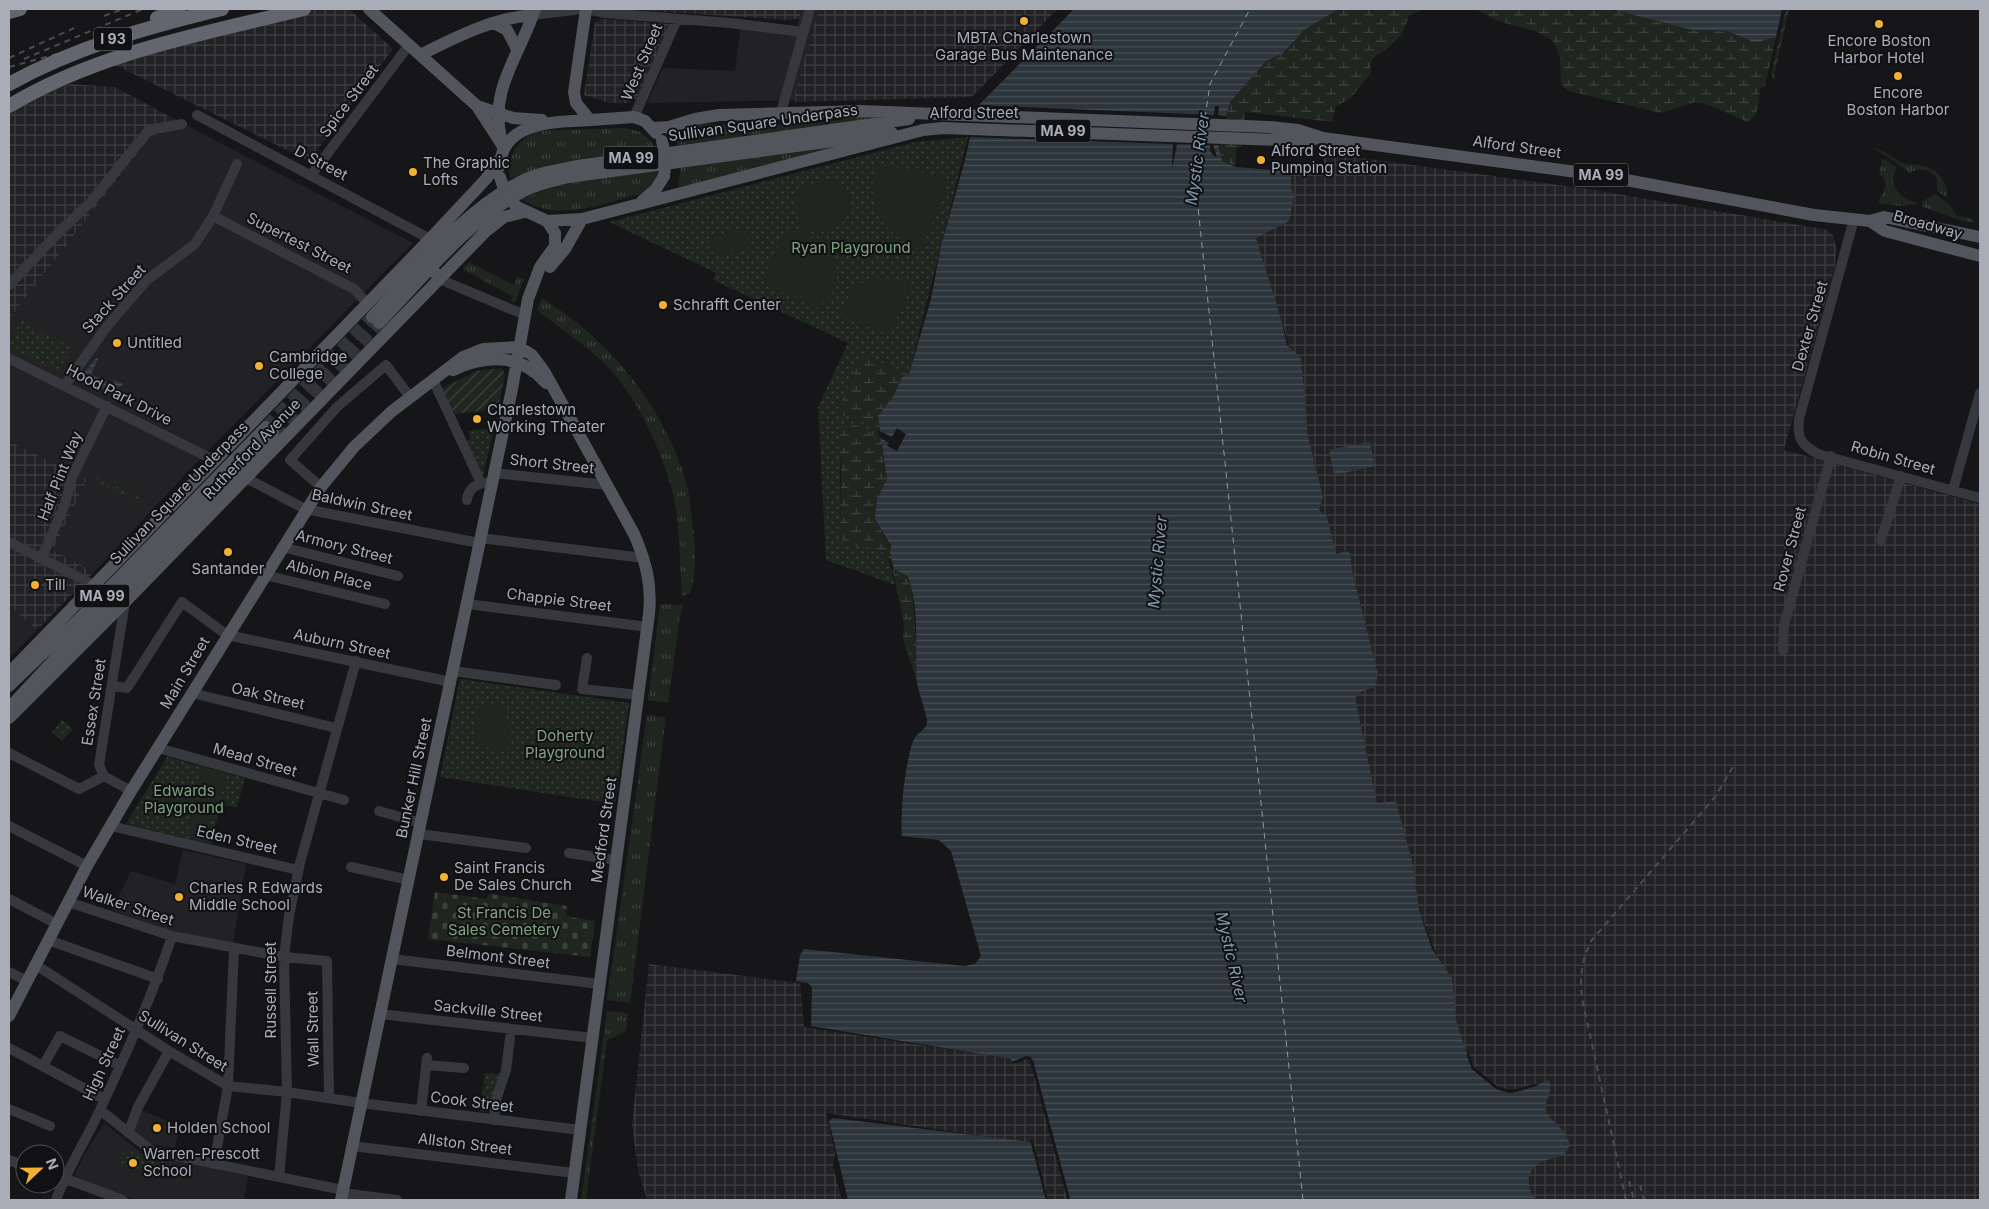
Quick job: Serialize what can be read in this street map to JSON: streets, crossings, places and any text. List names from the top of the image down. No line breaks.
{"streets":{"highway":["I 93"],"main road":["Alford Street","Sullivan Square Underpass","MA 99","Broadway","Rutherford Avenue","Main Street","Bunker Hill Street","Medford Street"],"street":["West Street","Spice Street","D Street","Supertest Street","Stack Street","Dexter Street","Hood Park Drive","Robin Street","Short Street","Half Pint Way","Baldwin Street","Armory Street","Rover Street","Albion Place","Chappie Street","Auburn Street","Oak Street","Essex Street","Mead Street","Eden Street","Walker Street","Belmont Street","Russell Street","Sackville Street","Wall Street","Sullivan Street","High Street","Cook Street","Allston Street"]},"crossings":[["West Street","Alford Street"],["West Street","Rutherford Avenue"],["Spice Street","D Street"],["Alford Street","Sullivan Square Underpass"],["Alford Street","Broadway"],["Alford Street","Dexter Street"],["Alford Street","Rutherford Avenue"],["D Street","Rutherford Avenue"],["Broadway","Dexter Street"],["Supertest Street","Stack Street"],["Supertest Street","Rutherford Avenue"],["Stack Street","Hood Park Drive"],["Dexter Street","Robin Street"],["Hood Park Drive","Rutherford Avenue"],["Hood Park Drive","Half Pint Way"],["Rutherford Avenue","Baldwin Street"],["Rutherford Avenue","Essex Street"],["Robin Street","Rover Street"],["Short Street","Bunker Hill Street"],["Short Street","Medford Street"],["Baldwin Street","Main Street"],["Baldwin Street","Bunker Hill Street"],["Baldwin Street","Medford Street"],["Armory Street","Main Street"],["Albion Place","Main Street"],["Chappie Street","Bunker Hill Street"],["Chappie Street","Medford Street"],["Auburn Street","Main Street"],["Auburn Street","Bunker Hill Street"],["Auburn Street","Russell Street"],["Main Street","Oak Street"],["Main Street","Mead Street"],["Main Street","Bunker Hill Street"],["Main Street","Medford Street"],["Main Street","Eden Street"],["Main Street","Walker Street"],["Main Street","Sullivan Street"],["Oak Street","Russell Street"],["Mead Street","Russell Street"],["Bunker Hill Street","Medford Street"],["Bunker Hill Street","Belmont Street"],["Bunker Hill Street","Sackville Street"],["Bunker Hill Street","Sullivan Street"],["Bunker Hill Street","Cook Street"],["Bunker Hill Street","Allston Street"],["Medford Street","Belmont Street"],["Medford Street","Sackville Street"],["Medford Street","Cook Street"],["Medford Street","Allston Street"],["Eden Street","Russell Street"],["Walker Street","Russell Street"],["Walker Street","Wall Street"],["Walker Street","High Street"],["Russell Street","Sullivan Street"],["Wall Street","Sullivan Street"],["Sullivan Street","High Street"],["Sullivan Street","Cook Street"]],"water":["Mystic River"],"parks":["Ryan Playground","Doherty Playground","Edwards Playground","St Francis De Sales Cemetery"],"places":["MBTA Charlestown Garage Bus Maintenance","Encore Boston Harbor Hotel","Encore Boston Harbor","Alford Street Pumping Station","The Graphic Lofts","Schrafft Center","Untitled","Cambridge College","Charlestown Working Theater","Santander","Till","Saint Francis De Sales Church","Charles R Edwards Middle School","Holden School","Warren-Prescott School"],"north":"right"}
